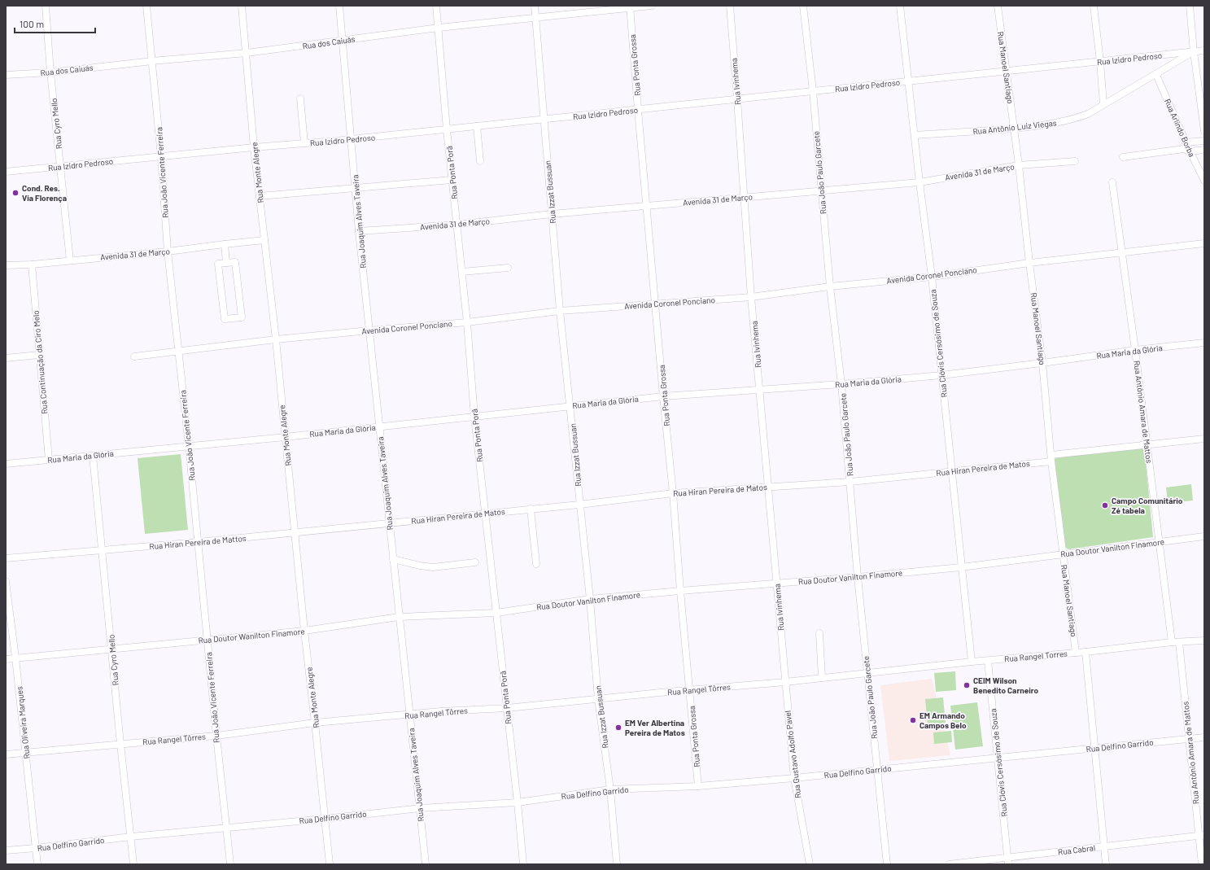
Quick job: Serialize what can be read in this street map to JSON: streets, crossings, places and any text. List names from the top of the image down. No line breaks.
{"streets":{"street":["Rua dos Caiuás","Rua Izidro Pedroso","Rua Ponta Grossa","Rua Manoel Santiago","Rua Ivinhema","Rua Cyro Mello","Rua Antônio Luiz Viegas","Rua Arlíndo Borba","Avenida 31 de Março","Rua João Vicente Ferreira","Rua Monte Alegre","Rua Ponta Porã","Rua João Paulo Garcete","Rua Izzat Bussuan","Rua Joaquim Alves Taveira","Avenida Coronel Ponciano","Rua Clóvis Cersósimo de Souza","Rua Maria da Glória","Rua Continuação da Ciro Melo","Rua Antônio Amara de Mattos","Rua Hiran Pereira de Matos","Rua Hiran Pereira de Mattos","Rua Doutor Vanilton Finamore","Rua Doutor Wanilton Finamore","Rua Rangel Torres","Rua Rangel Tôrres","Rua Oliveira Marques","Rua Delfino Garrido","Rua Gustavo Adolfo Pavel","Rua Cabral"]},"crossings":[["Rua dos Caiuás","Rua Ponta Grossa"],["Rua dos Caiuás","Rua Cyro Mello"],["Rua dos Caiuás","Rua João Vicente Ferreira"],["Rua dos Caiuás","Rua Monte Alegre"],["Rua dos Caiuás","Rua Ponta Porã"],["Rua dos Caiuás","Rua Izzat Bussuan"],["Rua dos Caiuás","Rua Joaquim Alves Taveira"],["Rua Izidro Pedroso","Rua Ponta Grossa"],["Rua Izidro Pedroso","Rua Manoel Santiago"],["Rua Izidro Pedroso","Rua Ivinhema"],["Rua Izidro Pedroso","Rua Cyro Mello"],["Rua Izidro Pedroso","Rua Antônio Luiz Viegas"],["Rua Izidro Pedroso","Rua João Vicente Ferreira"],["Rua Izidro Pedroso","Rua Monte Alegre"],["Rua Izidro Pedroso","Rua Ponta Porã"],["Rua Izidro Pedroso","Rua João Paulo Garcete"],["Rua Izidro Pedroso","Rua Izzat Bussuan"],["Rua Izidro Pedroso","Rua Joaquim Alves Taveira"],["Rua Izidro Pedroso","Rua Clóvis Cersósimo de Souza"],["Rua Ponta Grossa","Avenida 31 de Março"],["Rua Ponta Grossa","Avenida Coronel Ponciano"],["Rua Ponta Grossa","Rua Maria da Glória"],["Rua Ponta Grossa","Rua Hiran Pereira de Matos"],["Rua Ponta Grossa","Rua Doutor Vanilton Finamore"],["Rua Ponta Grossa","Rua Rangel Tôrres"],["Rua Ponta Grossa","Rua Delfino Garrido"],["Rua Manoel Santiago","Rua Antônio Luiz Viegas"],["Rua Manoel Santiago","Avenida 31 de Março"],["Rua Manoel Santiago","Avenida Coronel Ponciano"],["Rua Manoel Santiago","Rua Maria da Glória"],["Rua Manoel Santiago","Rua Hiran Pereira de Matos"],["Rua Manoel Santiago","Rua Doutor Vanilton Finamore"],["Rua Manoel Santiago","Rua Rangel Torres"],["Rua Ivinhema","Avenida 31 de Março"],["Rua Ivinhema","Avenida Coronel Ponciano"],["Rua Ivinhema","Rua Maria da Glória"],["Rua Ivinhema","Rua Hiran Pereira de Matos"],["Rua Ivinhema","Rua Doutor Vanilton Finamore"],["Rua Ivinhema","Rua Rangel Tôrres"],["Rua Ivinhema","Rua Gustavo Adolfo Pavel"],["Rua Cyro Mello","Avenida 31 de Março"],["Rua Cyro Mello","Rua Maria da Glória"],["Rua Cyro Mello","Rua Hiran Pereira de Mattos"],["Rua Cyro Mello","Rua Doutor Wanilton Finamore"],["Rua Cyro Mello","Rua Rangel Tôrres"],["Rua Cyro Mello","Rua Delfino Garrido"],["Rua Antônio Luiz Viegas","Rua Arlíndo Borba"],["Rua Antônio Luiz Viegas","Rua Clóvis Cersósimo de Souza"],["Avenida 31 de Março","Rua João Vicente Ferreira"],["Avenida 31 de Março","Rua Monte Alegre"],["Avenida 31 de Março","Rua Ponta Porã"],["Avenida 31 de Março","Rua João Paulo Garcete"],["Avenida 31 de Março","Rua Izzat Bussuan"],["Avenida 31 de Março","Rua Joaquim Alves Taveira"],["Avenida 31 de Março","Rua Clóvis Cersósimo de Souza"],["Avenida 31 de Março","Rua Continuação da Ciro Melo"],["Rua João Vicente Ferreira","Avenida Coronel Ponciano"],["Rua João Vicente Ferreira","Rua Maria da Glória"],["Rua João Vicente Ferreira","Rua Hiran Pereira de Mattos"],["Rua João Vicente Ferreira","Rua Doutor Wanilton Finamore"],["Rua João Vicente Ferreira","Rua Rangel Tôrres"],["Rua João Vicente Ferreira","Rua Delfino Garrido"],["Rua Monte Alegre","Avenida Coronel Ponciano"],["Rua Monte Alegre","Rua Maria da Glória"],["Rua Monte Alegre","Rua Hiran Pereira de Mattos"],["Rua Monte Alegre","Rua Doutor Wanilton Finamore"],["Rua Monte Alegre","Rua Rangel Tôrres"],["Rua Monte Alegre","Rua Delfino Garrido"],["Rua Ponta Porã","Avenida Coronel Ponciano"],["Rua Ponta Porã","Rua Maria da Glória"],["Rua Ponta Porã","Rua Hiran Pereira de Matos"],["Rua Ponta Porã","Rua Doutor Vanilton Finamore"],["Rua Ponta Porã","Rua Doutor Wanilton Finamore"],["Rua Ponta Porã","Rua Rangel Tôrres"],["Rua Ponta Porã","Rua Delfino Garrido"],["Rua João Paulo Garcete","Avenida Coronel Ponciano"],["Rua João Paulo Garcete","Rua Maria da Glória"],["Rua João Paulo Garcete","Rua Hiran Pereira de Matos"],["Rua João Paulo Garcete","Rua Doutor Vanilton Finamore"],["Rua João Paulo Garcete","Rua Rangel Torres"],["Rua João Paulo Garcete","Rua Rangel Tôrres"],["Rua João Paulo Garcete","Rua Delfino Garrido"],["Rua Izzat Bussuan","Avenida Coronel Ponciano"],["Rua Izzat Bussuan","Rua Maria da Glória"],["Rua Izzat Bussuan","Rua Hiran Pereira de Matos"],["Rua Izzat Bussuan","Rua Doutor Vanilton Finamore"],["Rua Izzat Bussuan","Rua Rangel Tôrres"],["Rua Izzat Bussuan","Rua Delfino Garrido"],["Rua Joaquim Alves Taveira","Avenida Coronel Ponciano"],["Rua Joaquim Alves Taveira","Rua Maria da Glória"],["Rua Joaquim Alves Taveira","Rua Hiran Pereira de Matos"],["Rua Joaquim Alves Taveira","Rua Hiran Pereira de Mattos"],["Rua Joaquim Alves Taveira","Rua Doutor Wanilton Finamore"],["Rua Joaquim Alves Taveira","Rua Rangel Tôrres"],["Rua Joaquim Alves Taveira","Rua Delfino Garrido"],["Avenida Coronel Ponciano","Rua Clóvis Cersósimo de Souza"],["Avenida Coronel Ponciano","Rua Antônio Amara de Mattos"],["Rua Clóvis Cersósimo de Souza","Rua Maria da Glória"],["Rua Clóvis Cersósimo de Souza","Rua Hiran Pereira de Matos"],["Rua Clóvis Cersósimo de Souza","Rua Doutor Vanilton Finamore"],["Rua Clóvis Cersósimo de Souza","Rua Rangel Torres"],["Rua Clóvis Cersósimo de Souza","Rua Delfino Garrido"],["Rua Clóvis Cersósimo de Souza","Rua Cabral"],["Rua Maria da Glória","Rua Continuação da Ciro Melo"],["Rua Maria da Glória","Rua Antônio Amara de Mattos"],["Rua Antônio Amara de Mattos","Rua Hiran Pereira de Matos"],["Rua Antônio Amara de Mattos","Rua Doutor Vanilton Finamore"],["Rua Antônio Amara de Mattos","Rua Rangel Torres"],["Rua Antônio Amara de Mattos","Rua Delfino Garrido"],["Rua Antônio Amara de Mattos","Rua Cabral"],["Rua Hiran Pereira de Matos","Rua Hiran Pereira de Mattos"],["Rua Doutor Vanilton Finamore","Rua Doutor Wanilton Finamore"],["Rua Doutor Wanilton Finamore","Rua Oliveira Marques"],["Rua Rangel Torres","Rua Rangel Tôrres"],["Rua Rangel Tôrres","Rua Oliveira Marques"],["Rua Rangel Tôrres","Rua Gustavo Adolfo Pavel"],["Rua Oliveira Marques","Rua Delfino Garrido"],["Rua Delfino Garrido","Rua Gustavo Adolfo Pavel"]],"places":["Cond. Res. Via Florença","Campo Comunitário Zé tabela","CEIM Wilson Benedito Carneiro","EM Armando Campos Belo","EM Ver Albertina Pereira de Matos"],"scale_bar":"100 m"}
